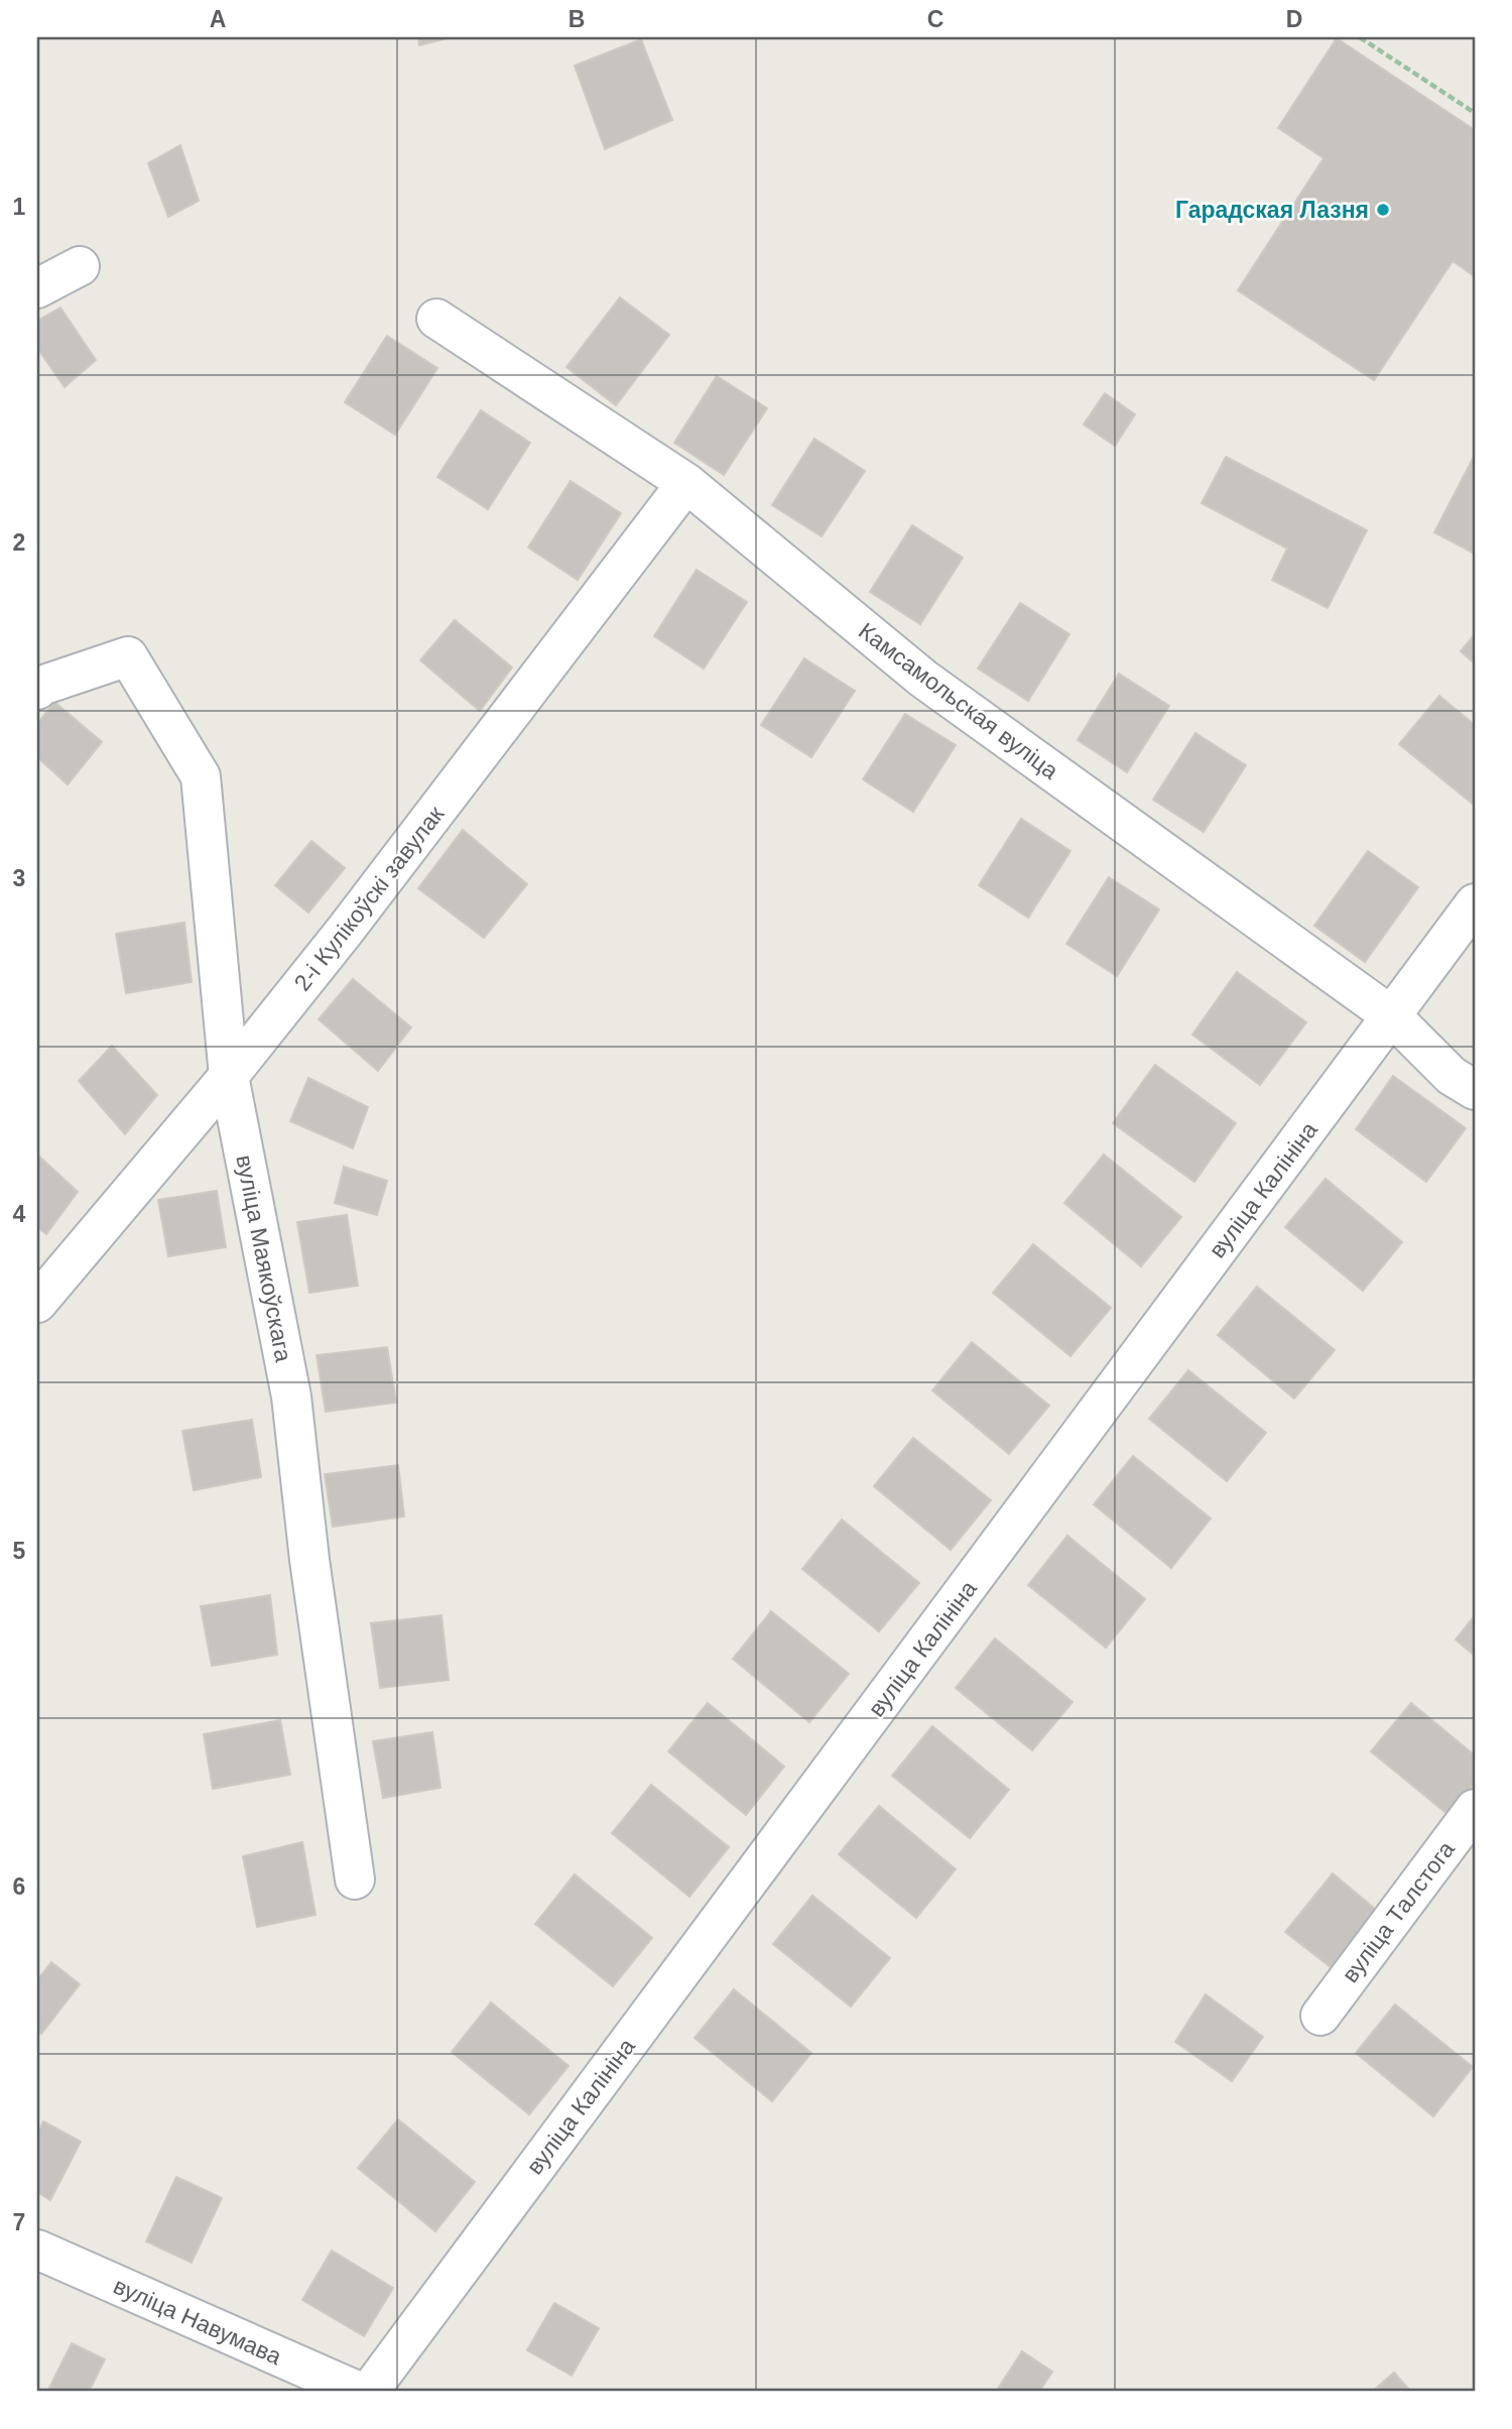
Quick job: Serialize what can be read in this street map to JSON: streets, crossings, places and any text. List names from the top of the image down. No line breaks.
{"streets":{"street":["Камсамольская вуліца","2-і Кулікоўскі завулак","вуліца Калініна","вуліца Маякоўскага","вуліца Талстога","вуліца Навумава"]},"crossings":[["Камсамольская вуліца","2-і Кулікоўскі завулак"],["Камсамольская вуліца","вуліца Калініна"],["2-і Кулікоўскі завулак","вуліца Маякоўскага"]],"places":["Гарадская Лазня"],"grid":{"columns":["A","B","C","D"],"rows":["1","2","3","4","5","6","7"]}}
